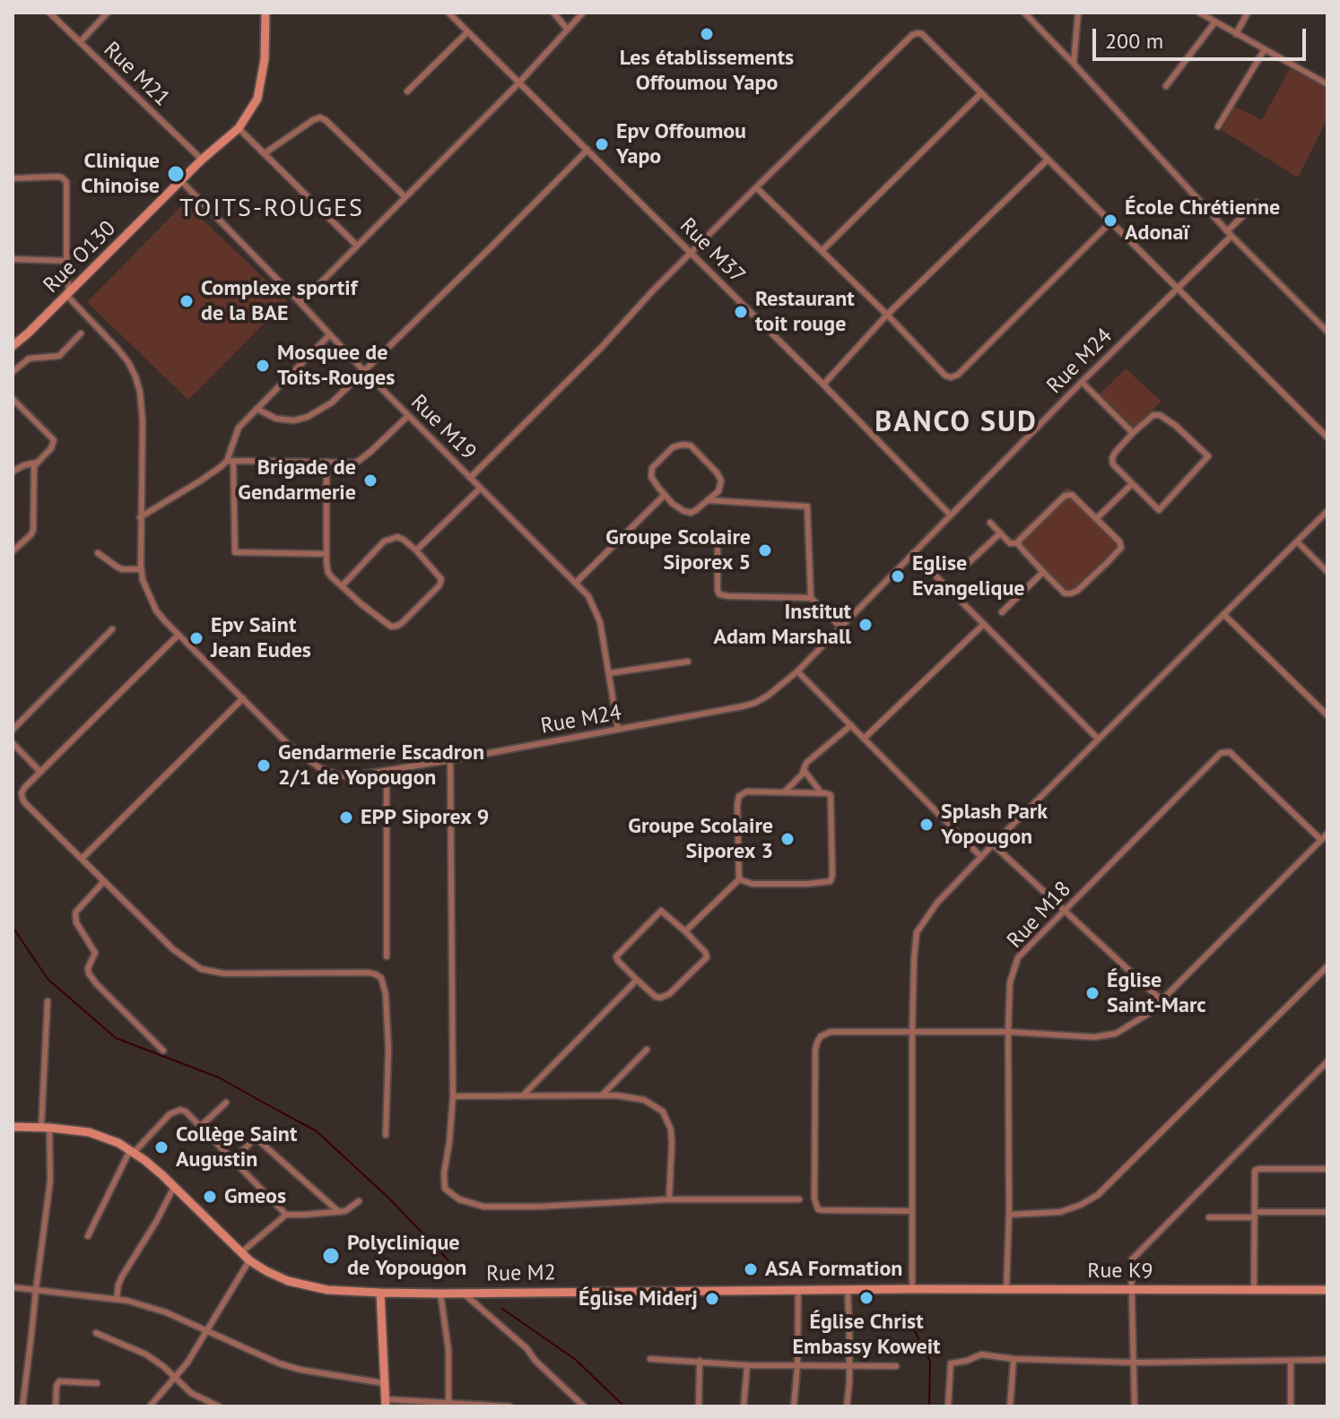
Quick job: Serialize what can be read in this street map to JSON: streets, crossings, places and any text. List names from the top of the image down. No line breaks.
{"streets":{"street":["Rue M21","Rue M37","Rue O130","Rue M24","Rue M19","Rue M18","Rue K9","Rue M2"]},"crossings":[["Rue M21","Rue O130"],["Rue M37","Rue M24"],["Rue O130","Rue M24"],["Rue O130","Rue M19"],["Rue M24","Rue M19"],["Rue M18","Rue K9"],["Rue K9","Rue M2"]],"districts":["TOITS-ROUGES","BANCO SUD"],"places":["Les établissements Offoumou Yapo","Epv Offoumou Yapo","Clinique Chinoise","École Chrétienne Adonaï","Complexe sportif de la BAE","Restaurant toit rouge","Mosquee de Toits-Rouges","Brigade de Gendarmerie","Groupe Scolaire Siporex 5","Eglise Evangelique","Institut Adam Marshall","Epv Saint Jean Eudes","Gendarmerie Escadron 2/1 de Yopougon","EPP Siporex 9","Splash Park Yopougon","Groupe Scolaire Siporex 3","Église Saint-Marc","Collège Saint Augustin","Gmeos","Polyclinique de Yopougon","ASA Formation","Église Christ Embassy Koweit","Église Miderj"],"scale_bar":"200 m"}
